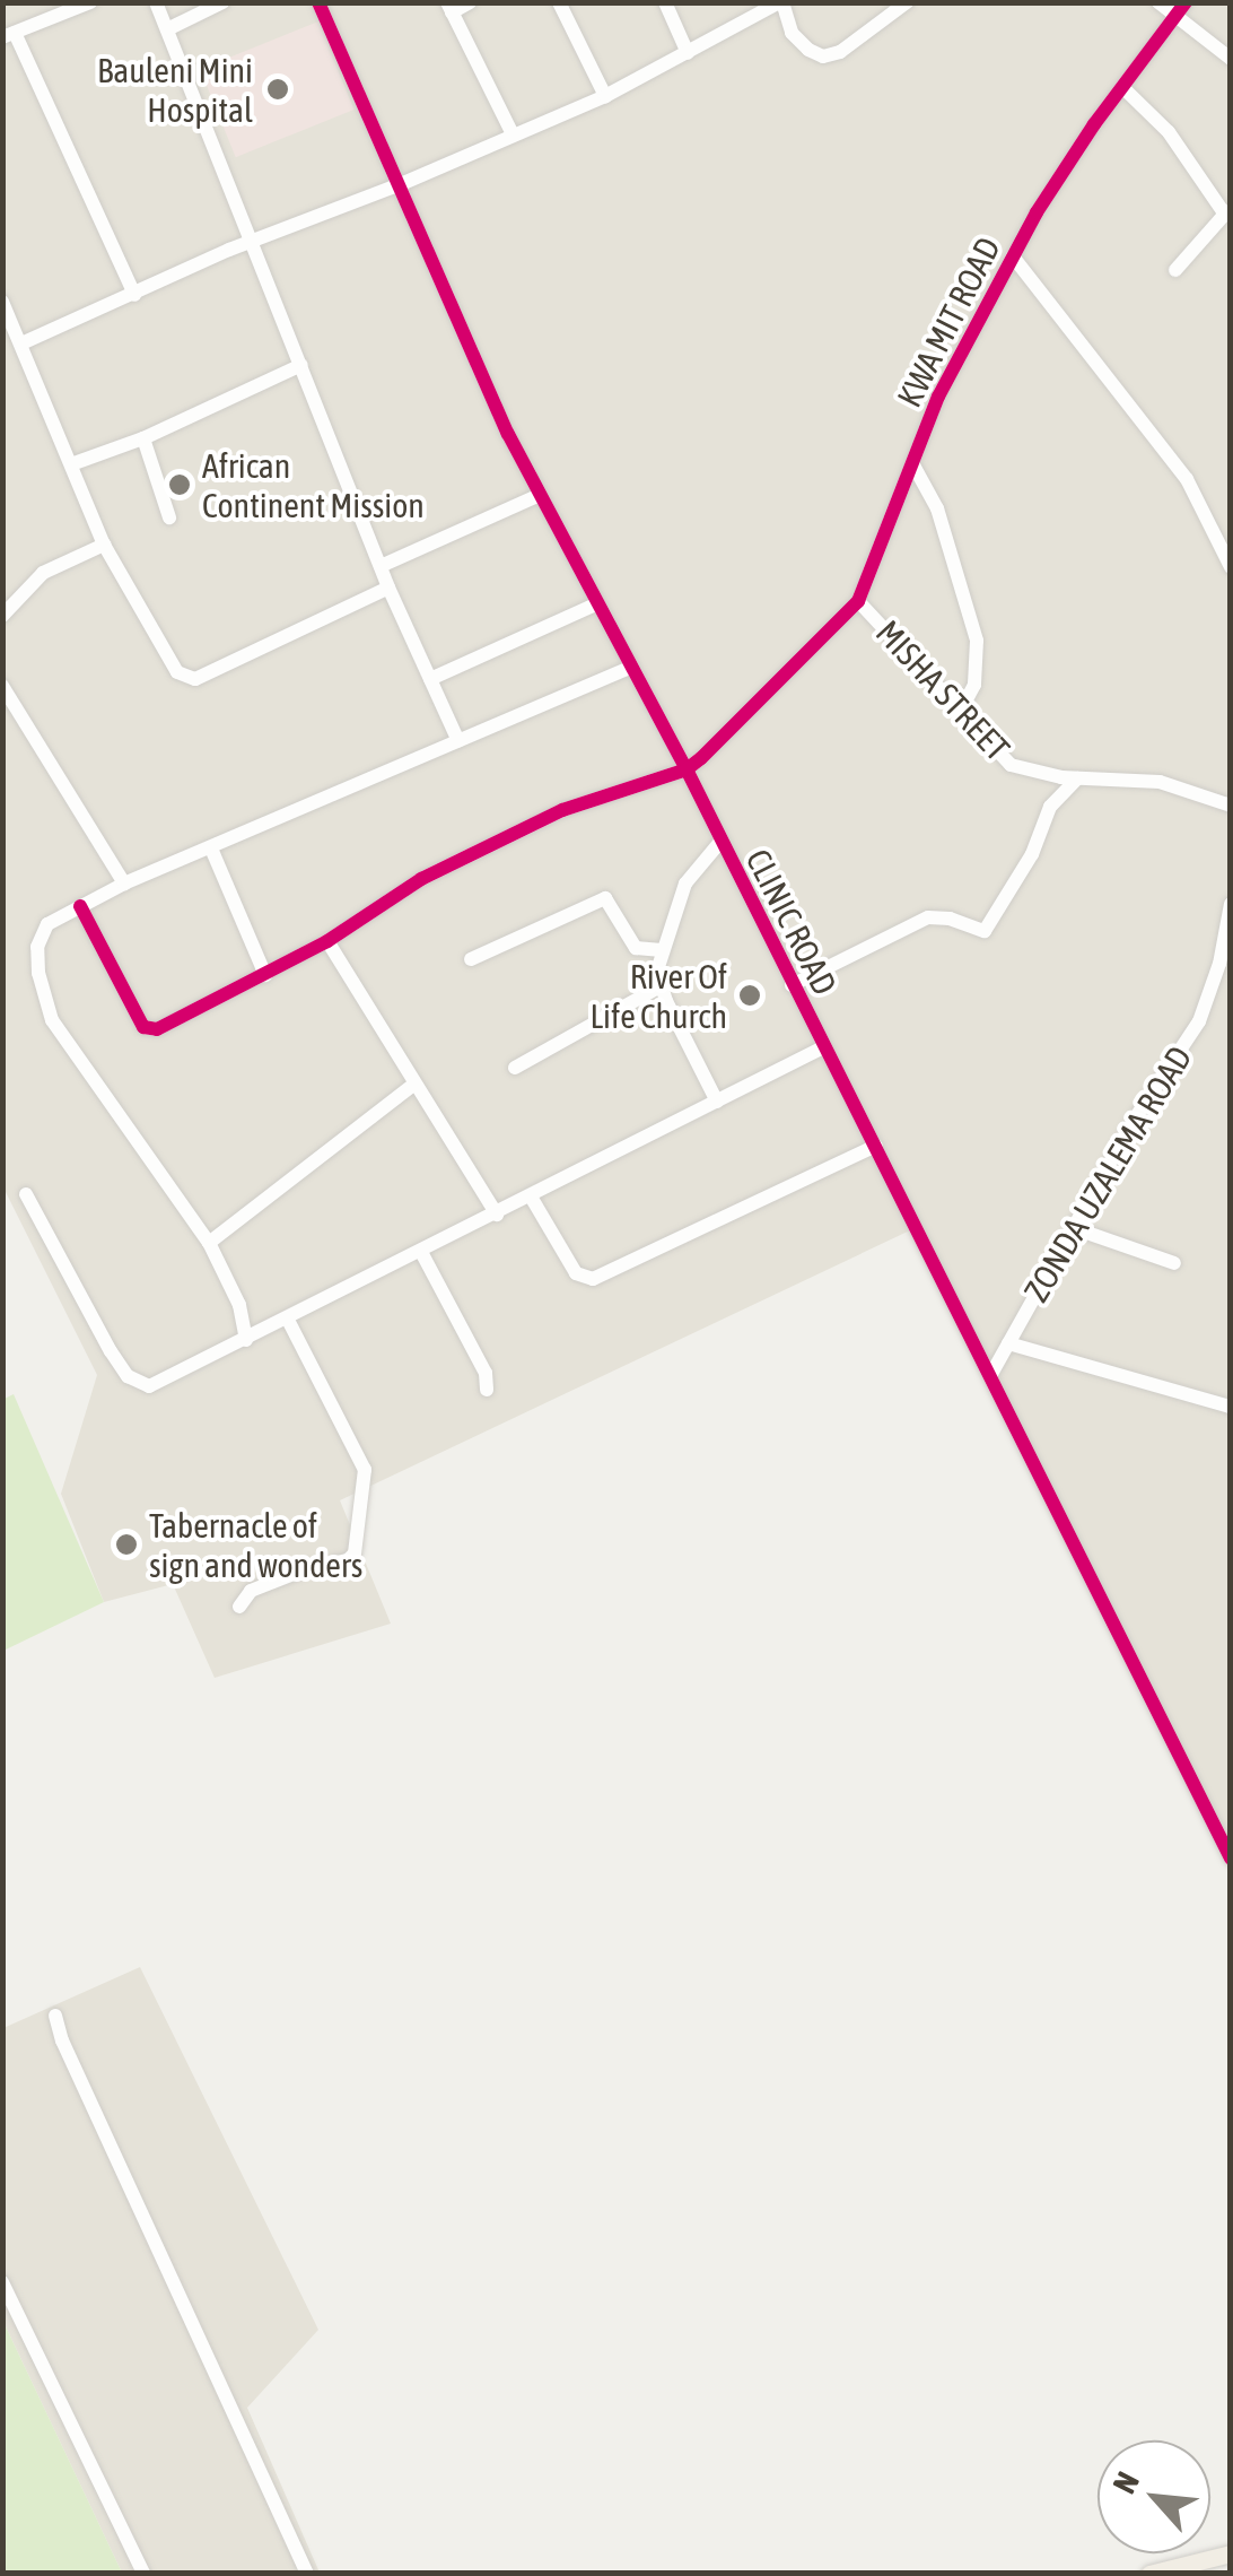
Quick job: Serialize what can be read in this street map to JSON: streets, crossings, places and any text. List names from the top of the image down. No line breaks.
{"streets":{"street":["KWA MIT ROAD","MISHA STREET","CLINIC ROAD","ZONDA UZALEMA ROAD"]},"crossings":[["KWA MIT ROAD","MISHA STREET"],["KWA MIT ROAD","CLINIC ROAD"],["CLINIC ROAD","ZONDA UZALEMA ROAD"]],"places":["Bauleni Mini Hospital","African Continent Mission","River Of Life Church","Tabernacle of sign and wonders"],"north":"top left"}
